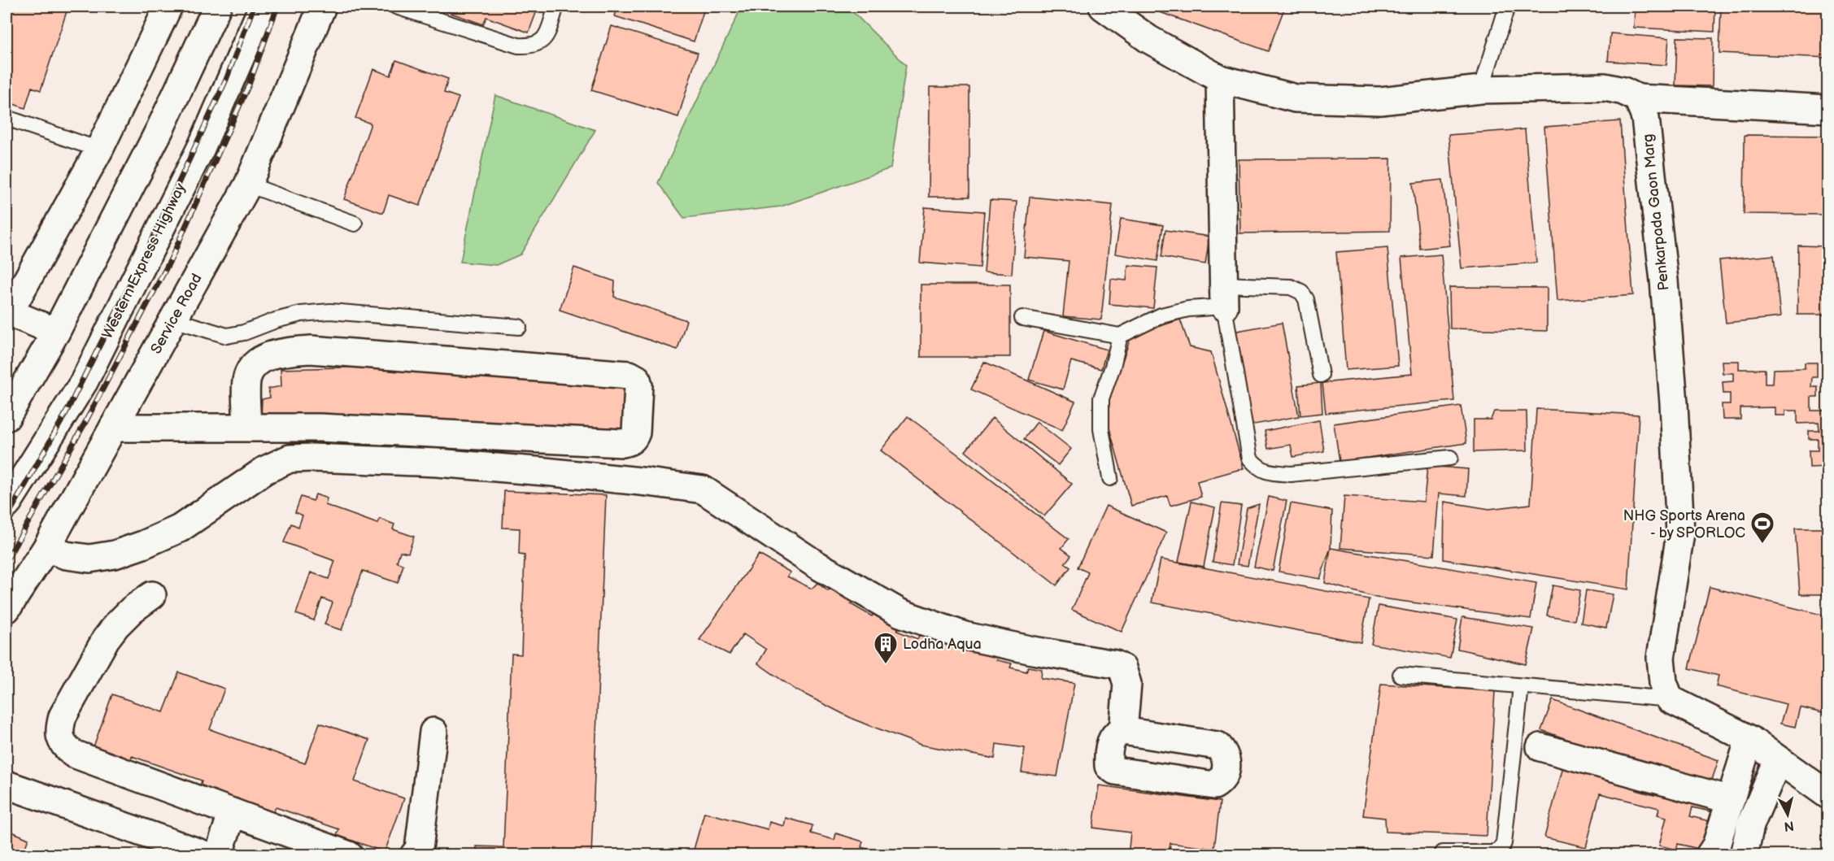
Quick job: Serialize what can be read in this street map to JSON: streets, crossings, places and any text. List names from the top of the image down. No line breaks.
{"streets":{"main road":["Penkarpada Gaon Marg","Western Express Highway","Service Road"]},"places":{"sports":["NHG Sports Arena - by SPORLOC"],"building":["Lodha Aqua"]},"north":"bottom"}
